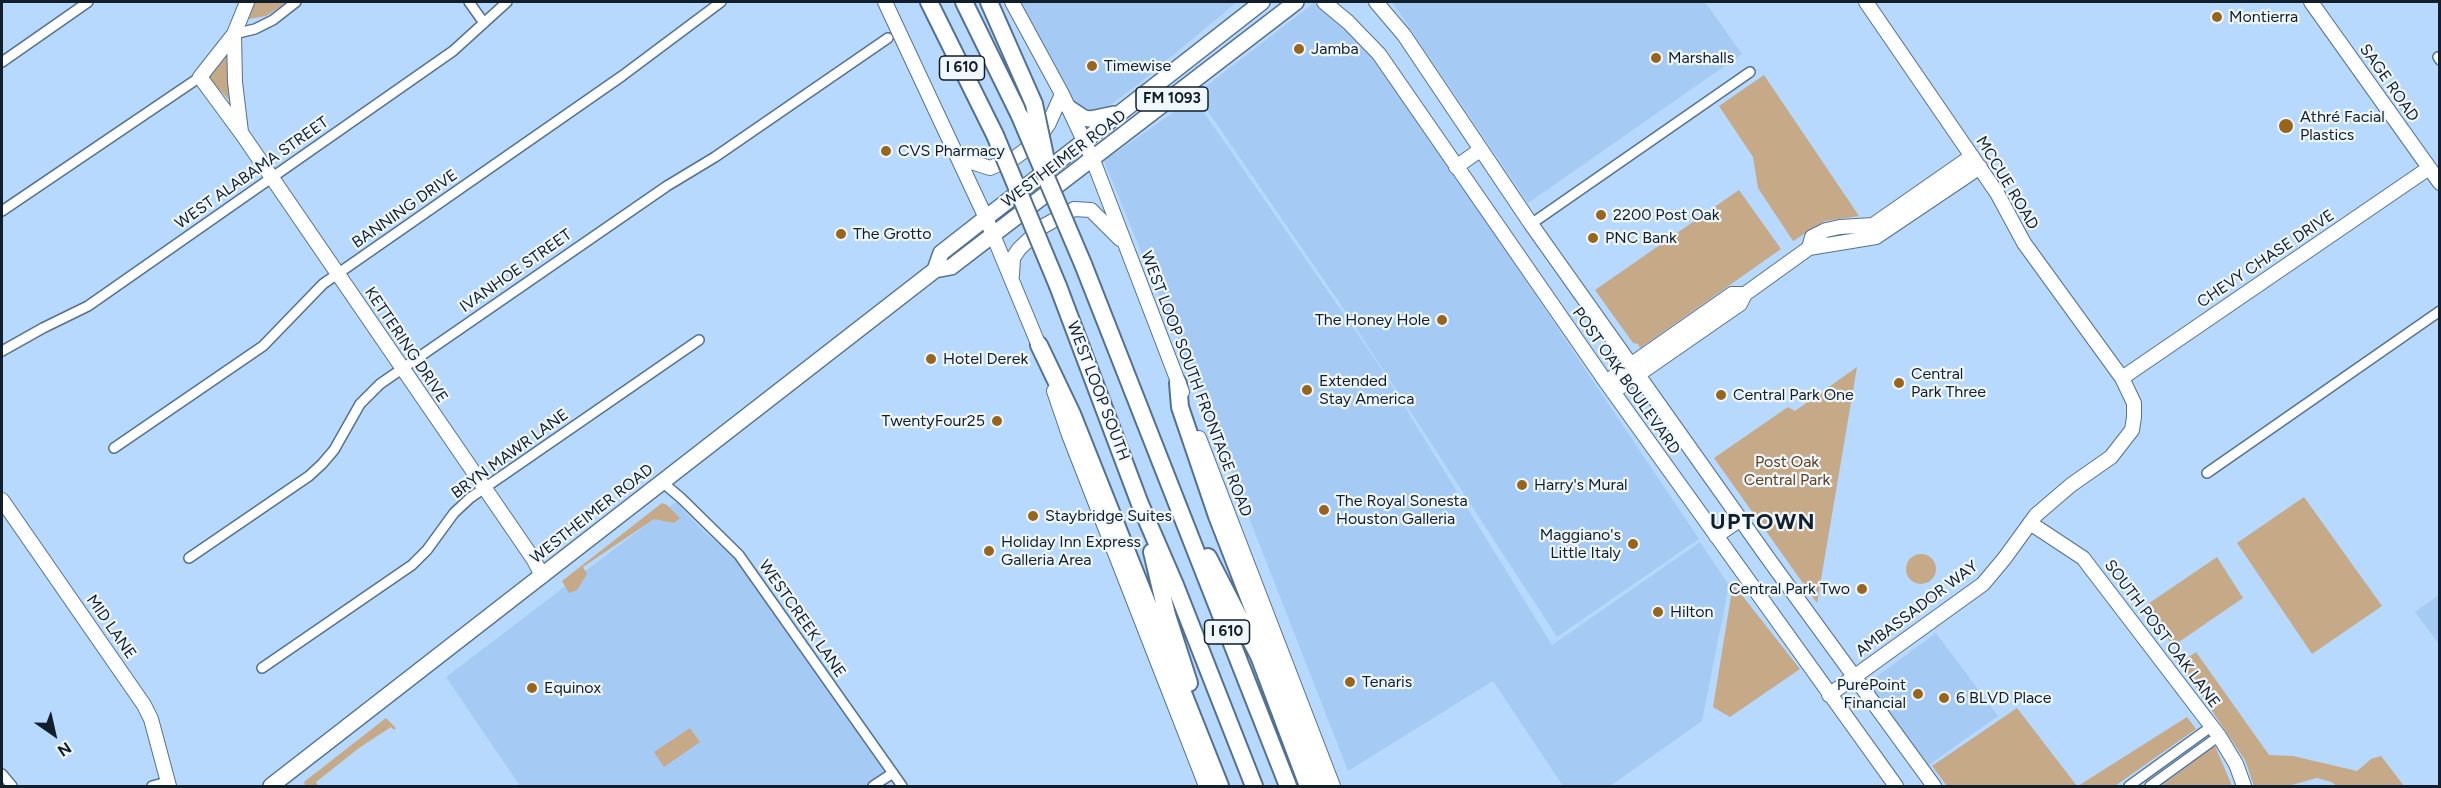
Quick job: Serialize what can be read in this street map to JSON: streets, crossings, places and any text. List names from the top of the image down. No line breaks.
{"streets":{"highway":["I 610","WEST LOOP SOUTH"],"main road":["SAGE ROAD","FM 1093","WESTHEIMER ROAD","MCCUE ROAD","CHEVY CHASE DRIVE","KETTERING DRIVE","POST OAK BOULEVARD","WEST LOOP SOUTH FRONTAGE ROAD","AMBASSADOR WAY","MID LANE","SOUTH POST OAK LANE"],"street":["WEST ALABAMA STREET","BANNING DRIVE","IVANHOE STREET","BRYN MAWR LANE","WESTCREEK LANE"]},"crossings":[["SAGE ROAD","CHEVY CHASE DRIVE"],["WESTHEIMER ROAD","KETTERING DRIVE"],["WESTHEIMER ROAD","WEST LOOP SOUTH FRONTAGE ROAD"],["WESTHEIMER ROAD","WESTCREEK LANE"],["WEST ALABAMA STREET","KETTERING DRIVE"],["MCCUE ROAD","CHEVY CHASE DRIVE"],["MCCUE ROAD","AMBASSADOR WAY"],["BANNING DRIVE","KETTERING DRIVE"],["CHEVY CHASE DRIVE","AMBASSADOR WAY"],["IVANHOE STREET","KETTERING DRIVE"],["KETTERING DRIVE","BRYN MAWR LANE"],["POST OAK BOULEVARD","AMBASSADOR WAY"],["AMBASSADOR WAY","SOUTH POST OAK LANE"]],"districts":["UPTOWN"],"parks":["Post Oak Central Park"],"places":["Montierra","Jamba","Marshalls","Timewise","Athré Facial Plastics","CVS Pharmacy","2200 Post Oak","The Grotto","PNC Bank","The Honey Hole","Hotel Derek","Central Park Three","Extended Stay America","Central Park One","TwentyFour25","Harry's Mural","The Royal Sonesta Houston Galleria","Staybridge Suites","Maggiano's Little Italy","Holiday Inn Express Galleria Area","Central Park Two","Hilton","Tenaris","Equinox","PurePoint Financial","6 BLVD Place"],"north":"bottom right"}
